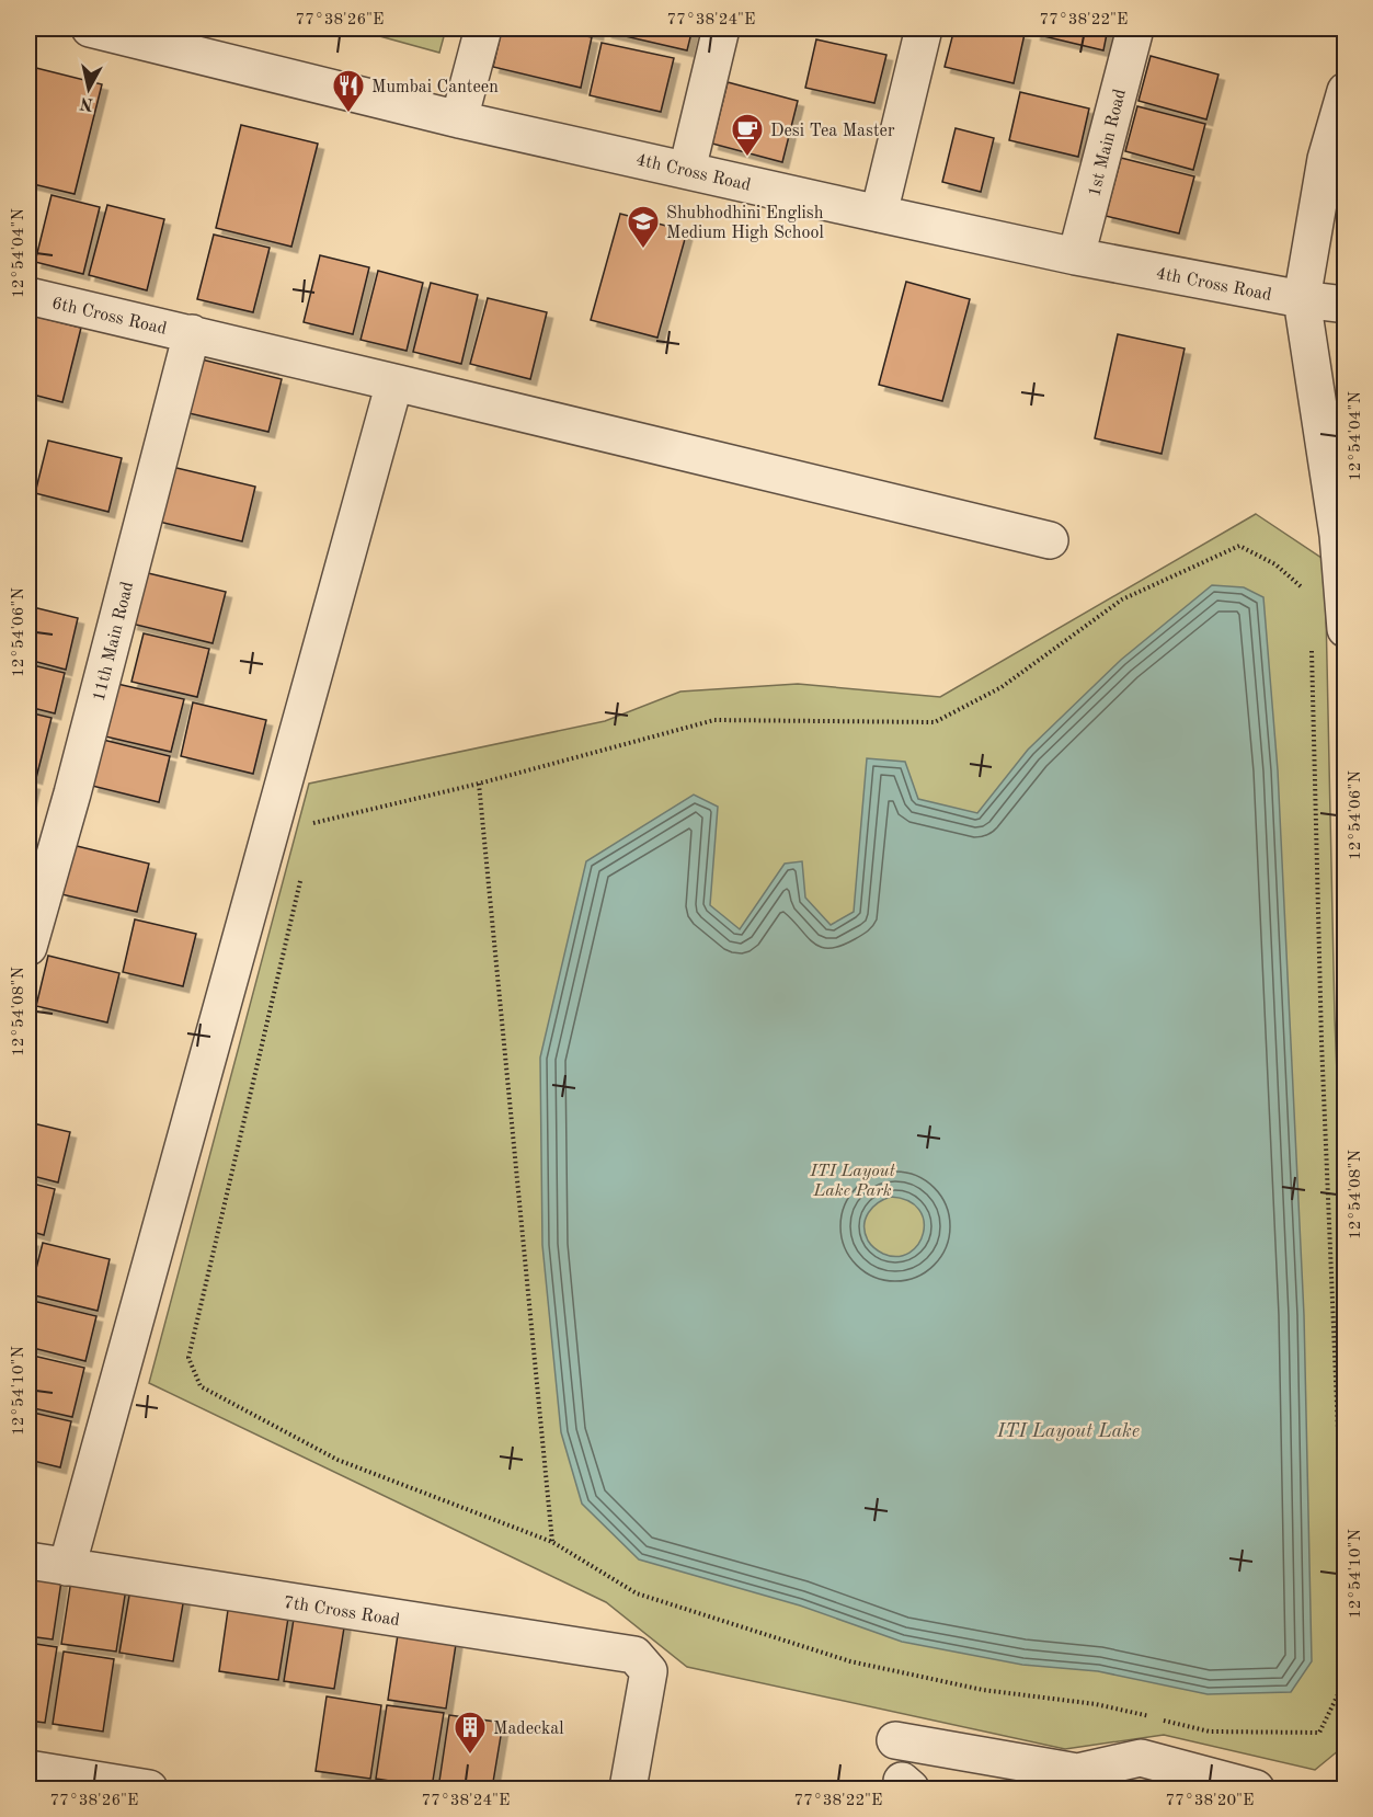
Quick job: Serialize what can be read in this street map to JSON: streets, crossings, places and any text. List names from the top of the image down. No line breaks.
{"streets":{"street":["1st Main Road","4th Cross Road","6th Cross Road","11th Main Road","7th Cross Road"]},"crossings":[["1st Main Road","4th Cross Road"],["6th Cross Road","11th Main Road"]],"water":["ITI Layout Lake"],"parks":["ITI Layout Lake Park"],"places":{"restaurant":["Mumbai Canteen"],"cafe":["Desi Tea Master"],"school or university":["Shubhodhini English Medium High School"],"building":["Madeckal"]},"north":"bottom","coordinates":["77°38'26\"E","77°38'24\"E","77°38'22\"E","12°54'04\"N","12°54'06\"N","12°54'08\"N","12°54'10\"N","77°38'20\"E"]}
